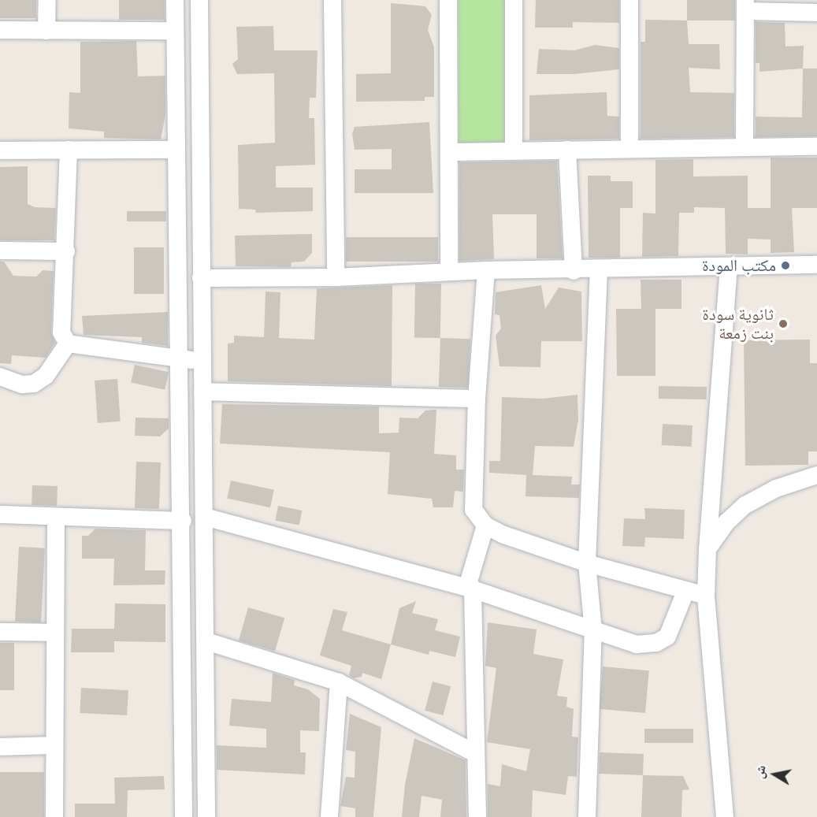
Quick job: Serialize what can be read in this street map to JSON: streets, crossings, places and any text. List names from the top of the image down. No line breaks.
{"places":["مكتب المودة","ثانوية سودة بنت زمعة"],"north":"left"}
